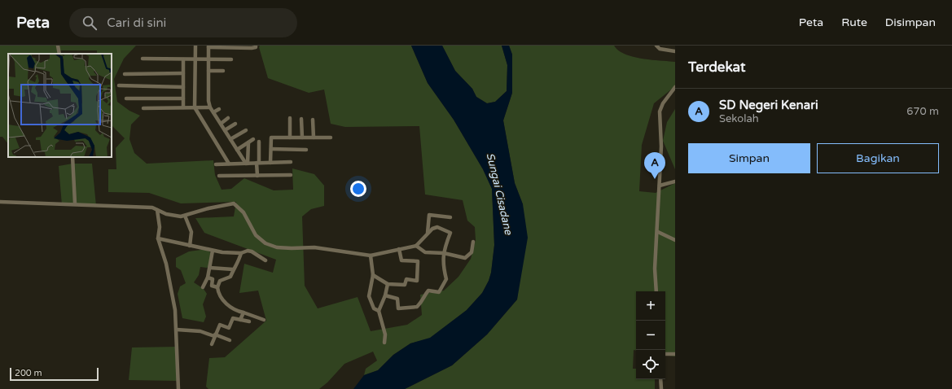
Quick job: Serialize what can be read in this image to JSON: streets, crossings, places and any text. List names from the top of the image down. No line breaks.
{"water":["Sungai Cisadane"],"scale_bar":"200 m","page":{"header":"Peta","search":"Cari di sini","nav":["Peta","Rute","Disimpan"],"heading":"Terdekat","list":[{"mark":"A","name":"SD Negeri Kenari","note":"Sekolah","value":"670 m"}],"buttons":["Simpan","Bagikan"],"pins":"A","map_buttons":["+","−"],"scale":"200 m"}}
